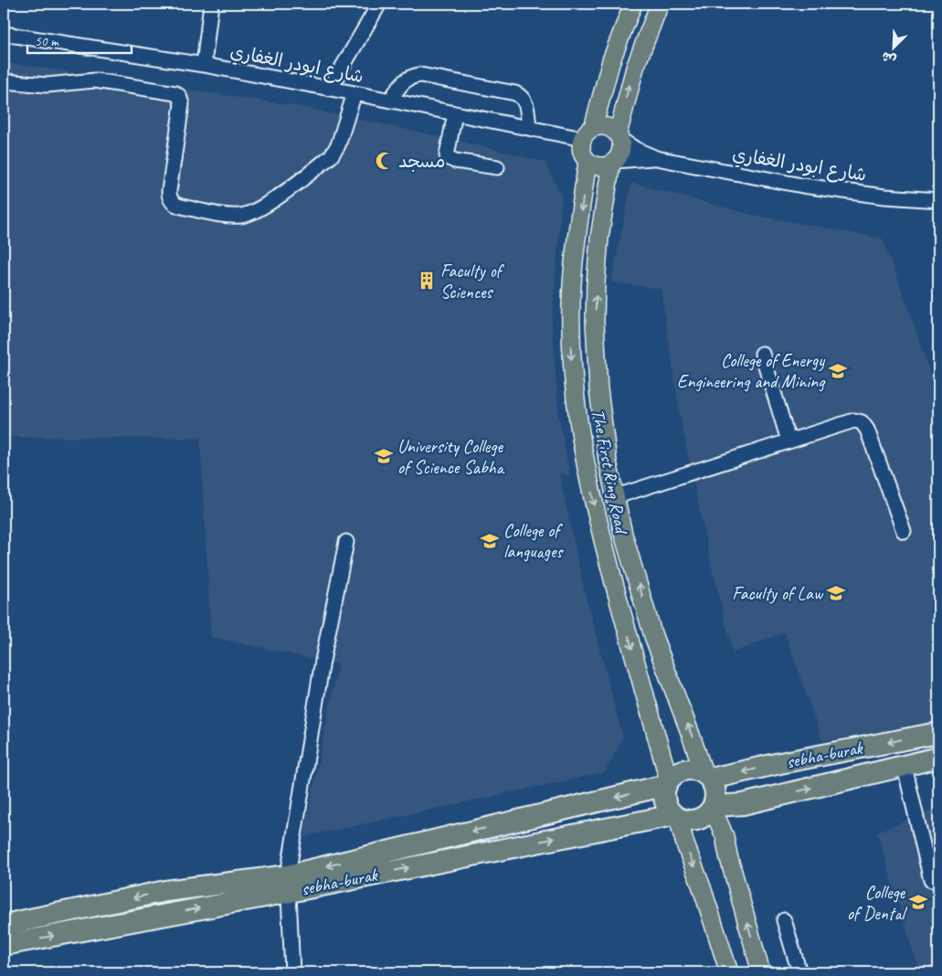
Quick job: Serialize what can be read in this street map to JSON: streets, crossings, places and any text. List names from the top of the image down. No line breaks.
{"streets":{"highway":["sebha-burak"],"main road":["The First Ring Road"],"street":["شارع ابودر الغفاري"]},"crossings":[["شارع ابودر الغفاري","The First Ring Road"],["The First Ring Road","sebha-burak"]],"places":{"mosque":["مسجد"],"building":["Faculty of Sciences"],"school or university":["College of Energy Engineering and Mining","University College of Science Sabha","College of languages","Faculty of Law","College of Dental"]},"scale_bar":"50 m","north":"bottom left"}
